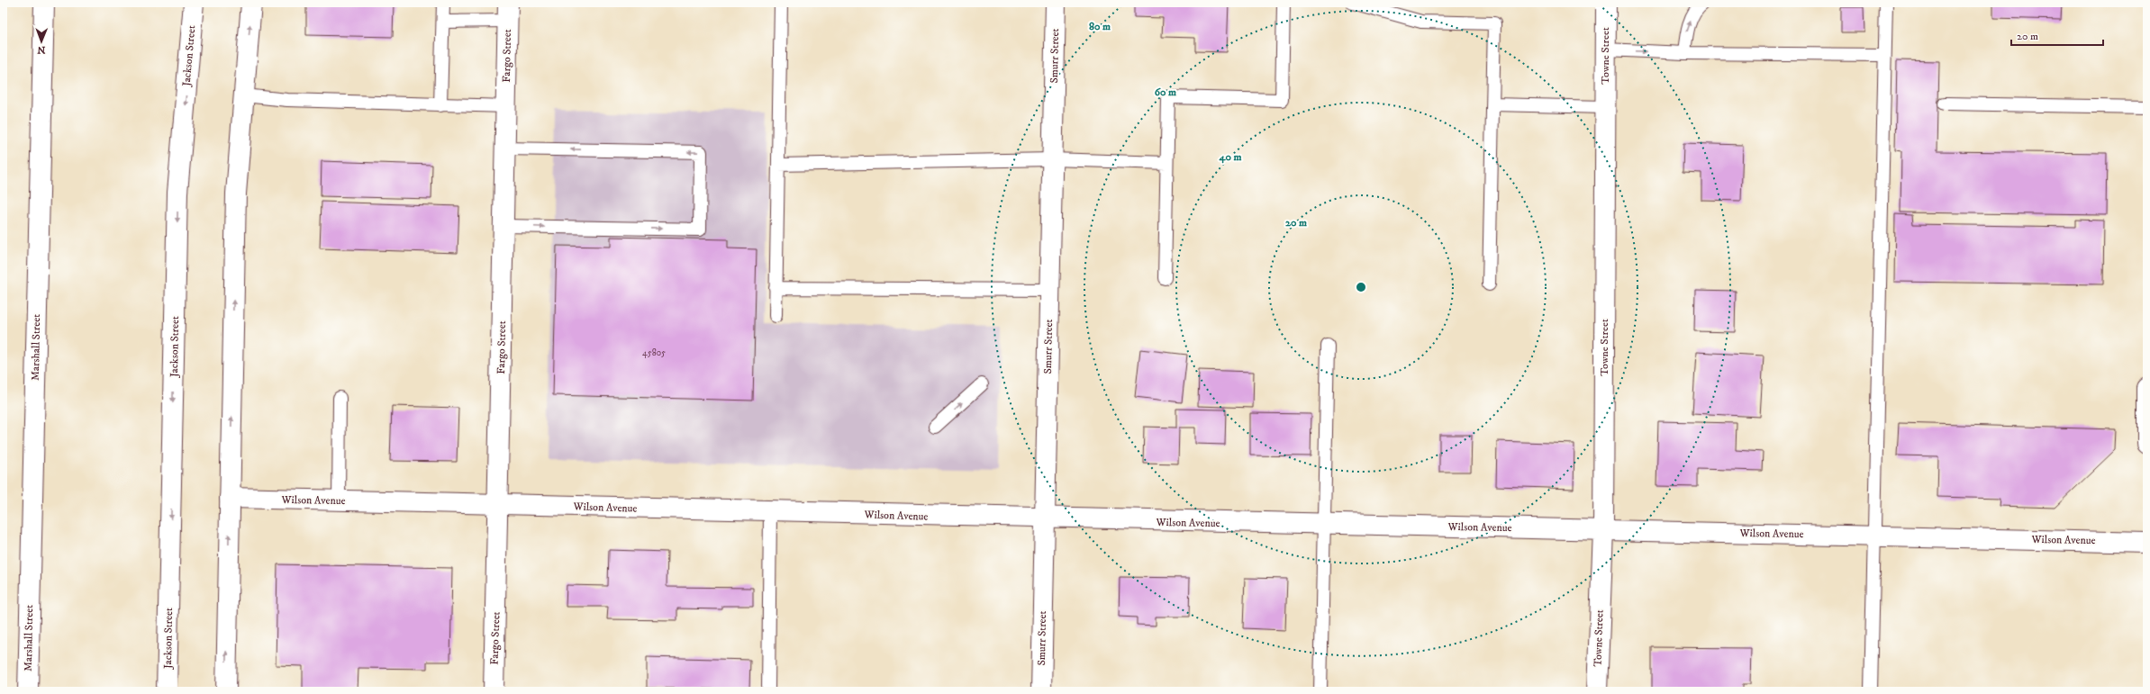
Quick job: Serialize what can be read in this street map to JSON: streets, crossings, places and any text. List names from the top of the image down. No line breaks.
{"streets":{"street":["Jackson Street","Fargo Street","Smurr Street","Towne Street","Marshall Street","Wilson Avenue"]},"crossings":[["Fargo Street","Wilson Avenue"],["Smurr Street","Wilson Avenue"],["Towne Street","Wilson Avenue"]],"house_numbers":["45805"],"scale_bar":"20 m","north":"bottom","rings":["80 m","60 m","40 m","20 m"]}
